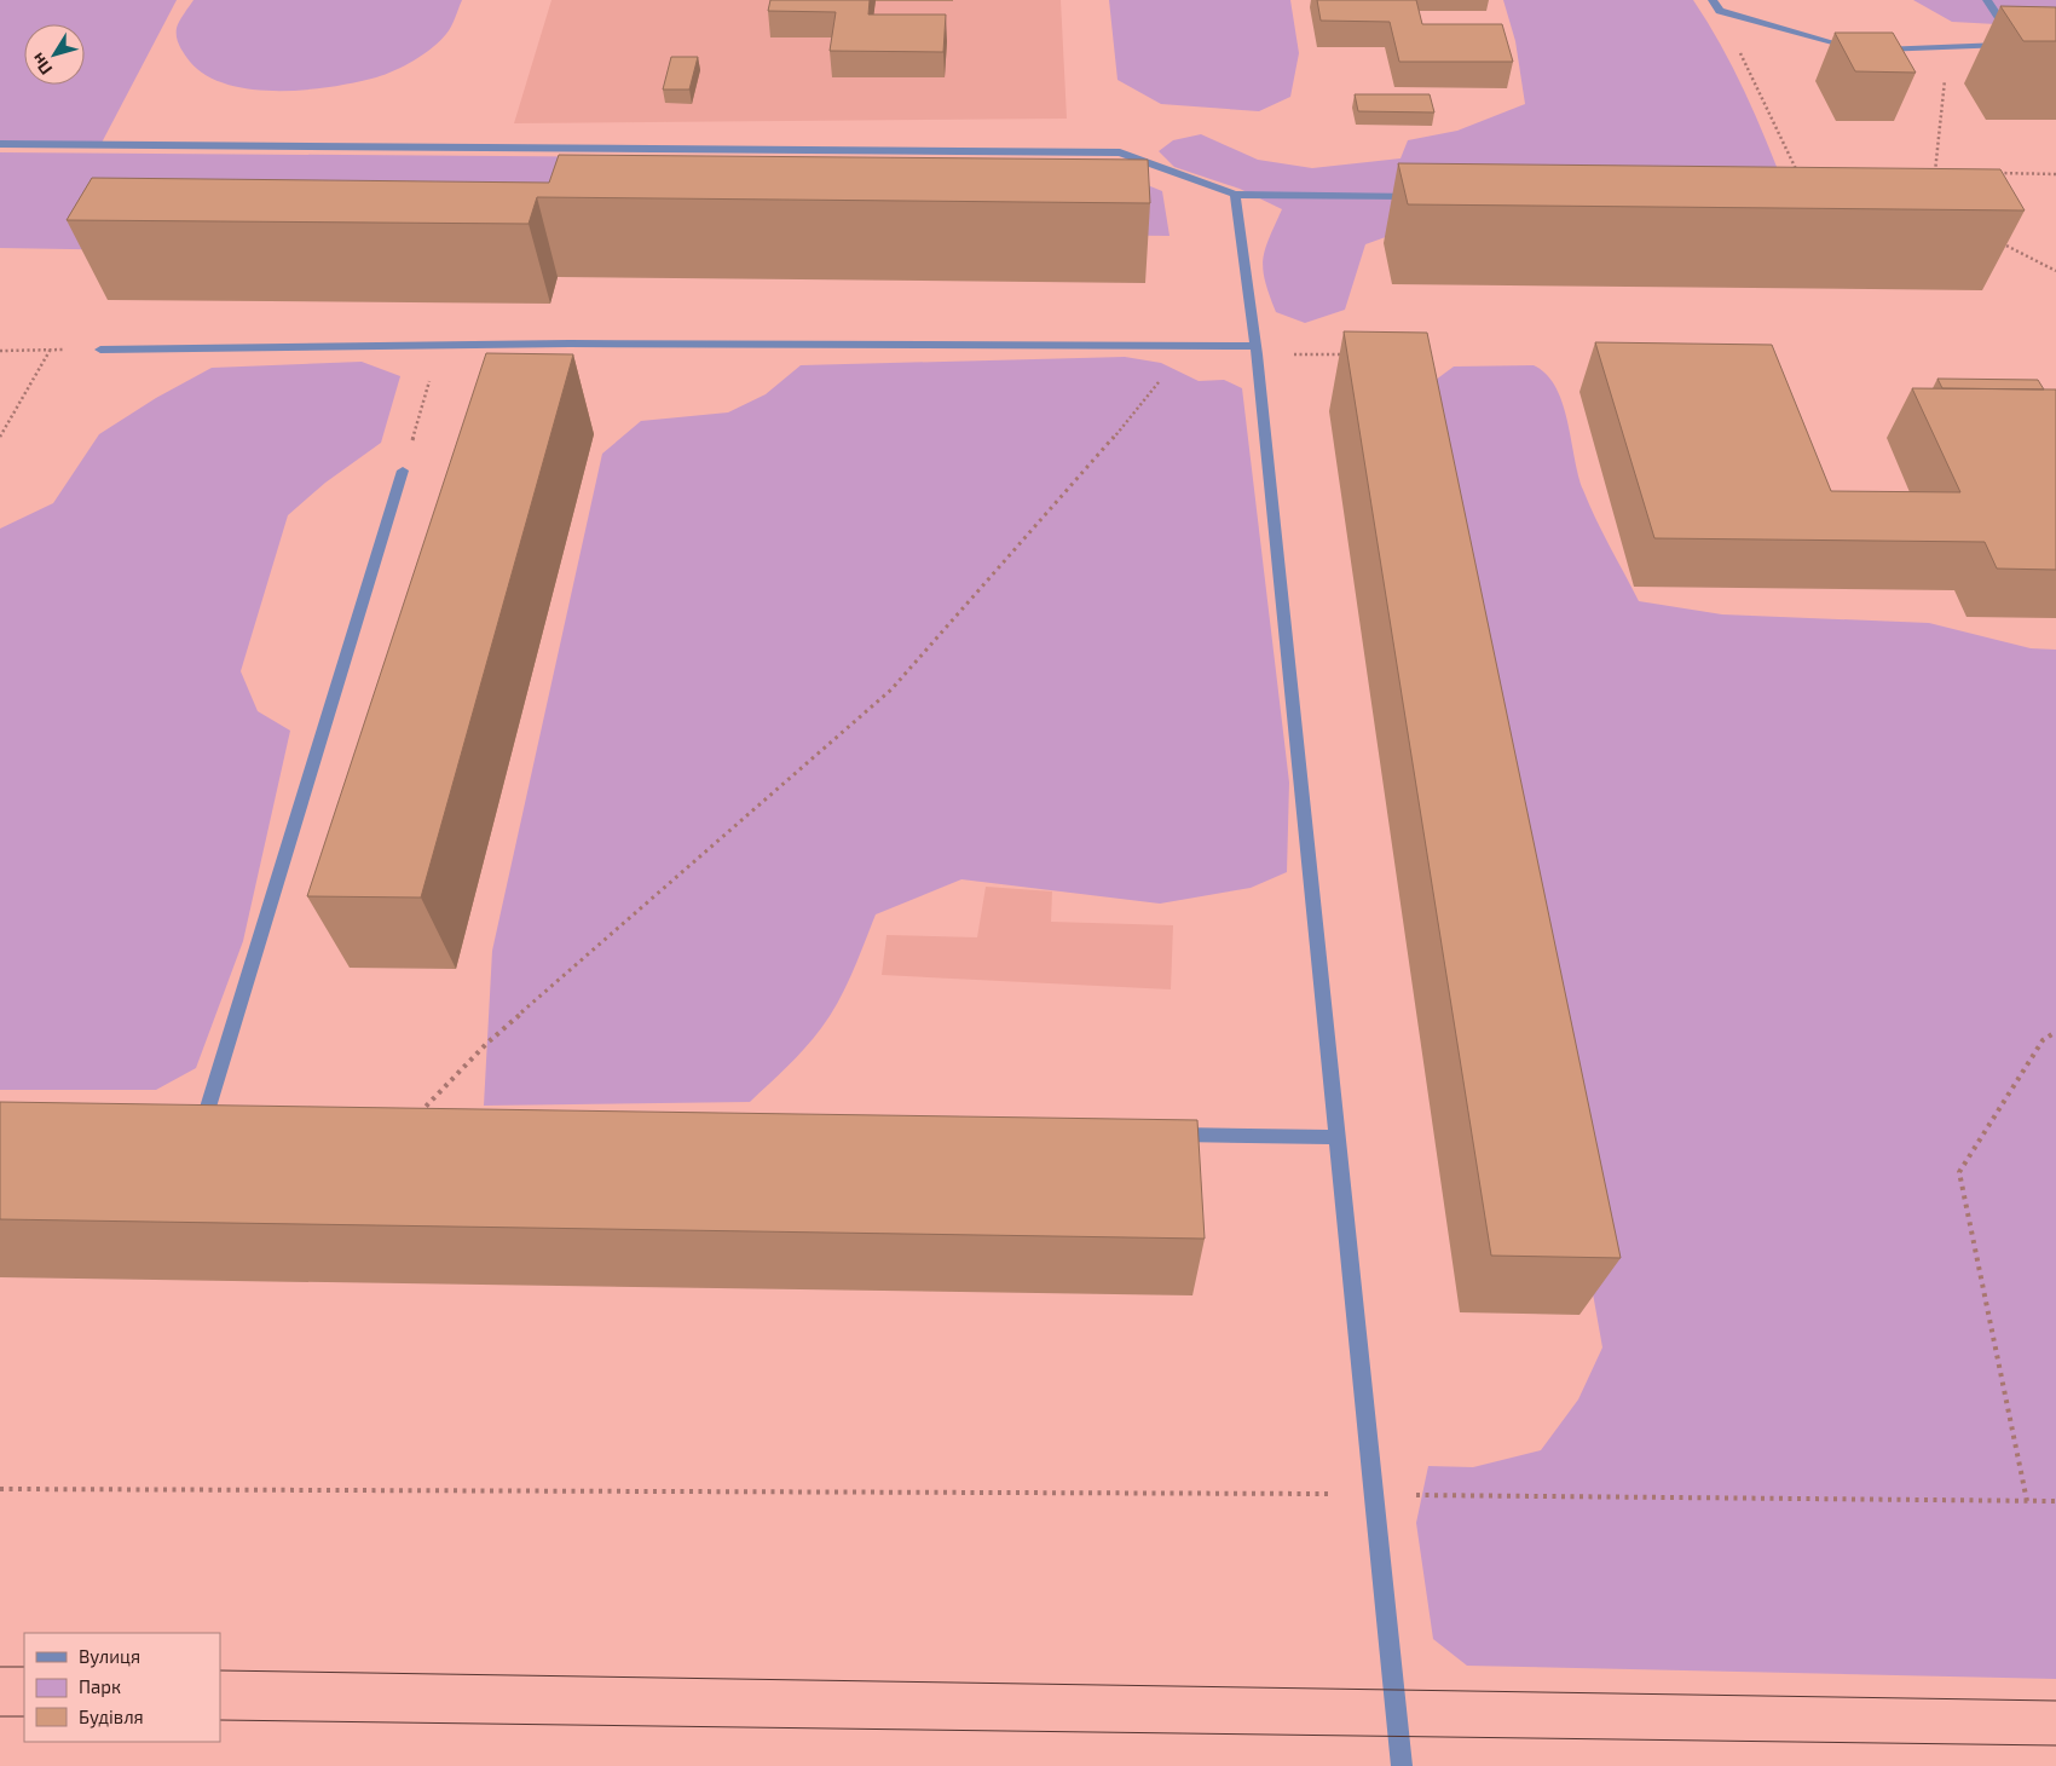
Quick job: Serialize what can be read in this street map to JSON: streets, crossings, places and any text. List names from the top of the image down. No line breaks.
{"legend":["Вулиця","Парк","Будівля"],"north":"bottom left"}
